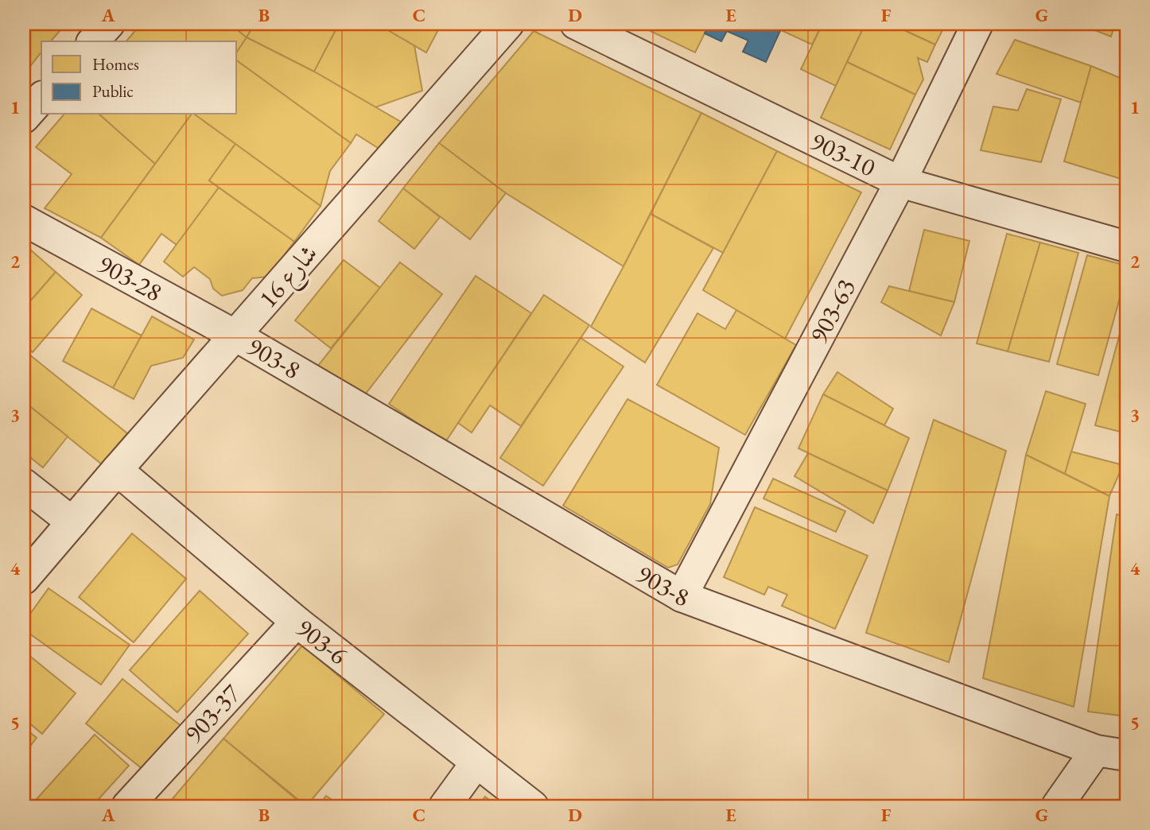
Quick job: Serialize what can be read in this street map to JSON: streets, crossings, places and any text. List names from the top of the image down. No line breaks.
{"streets":{"street":["903-10","شارع 16","903-28","903-63","903-8","903-6","903-37"]},"crossings":[["903-10","903-63"],["شارع 16","903-28"],["شارع 16","903-8"],["شارع 16","903-6"],["903-28","903-8"],["903-63","903-8"],["903-6","903-37"]],"legend":["Homes","Public"],"grid":{"columns":["A","B","C","D","E","F","G"],"rows":["1","2","3","4","5"]}}
